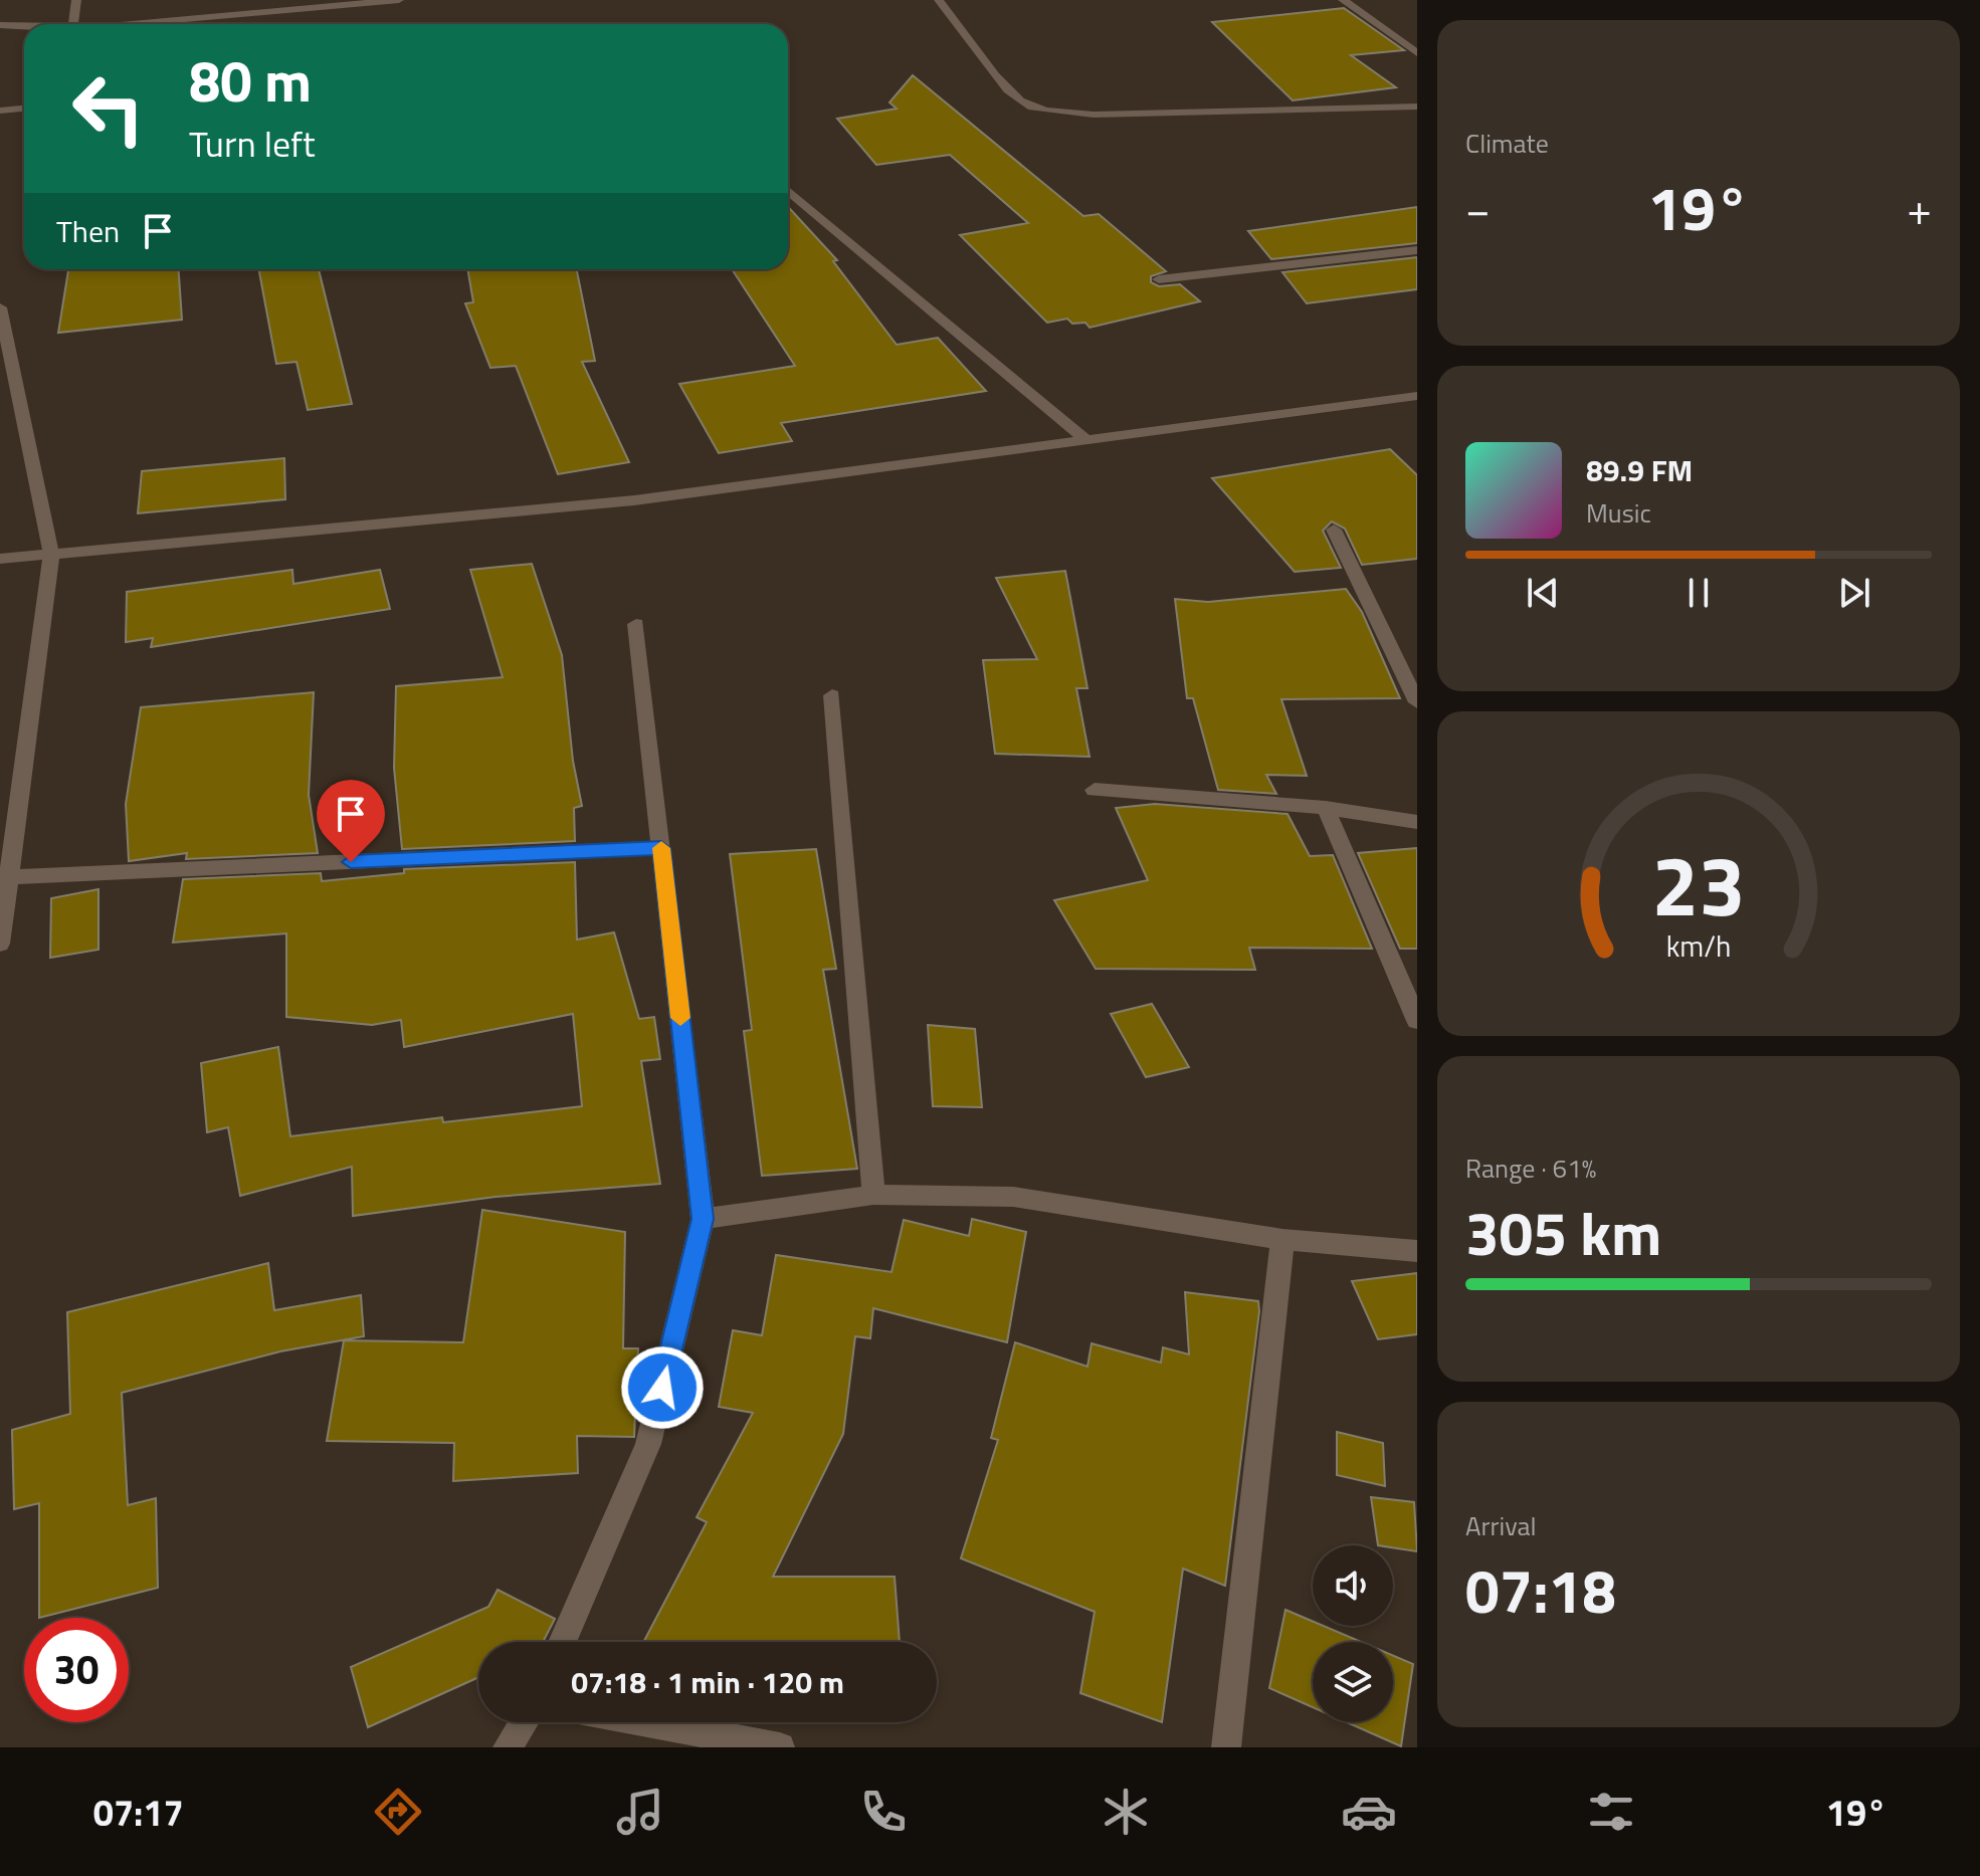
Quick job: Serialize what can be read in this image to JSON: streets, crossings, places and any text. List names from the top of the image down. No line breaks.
{"page":{"tile":["Climate",["Range · 61%","305 km"],["Arrival","07:18"]],"turn":["80 m","Turn left"],"heat":["−","19°","+"],"then":"Then","song":["89.9 FM","Music"],"limit":"30","trip":"07:18 · 1 min · 120 m","tabs":["07:17","19°"],"gauge":["23","km/h"]}}
